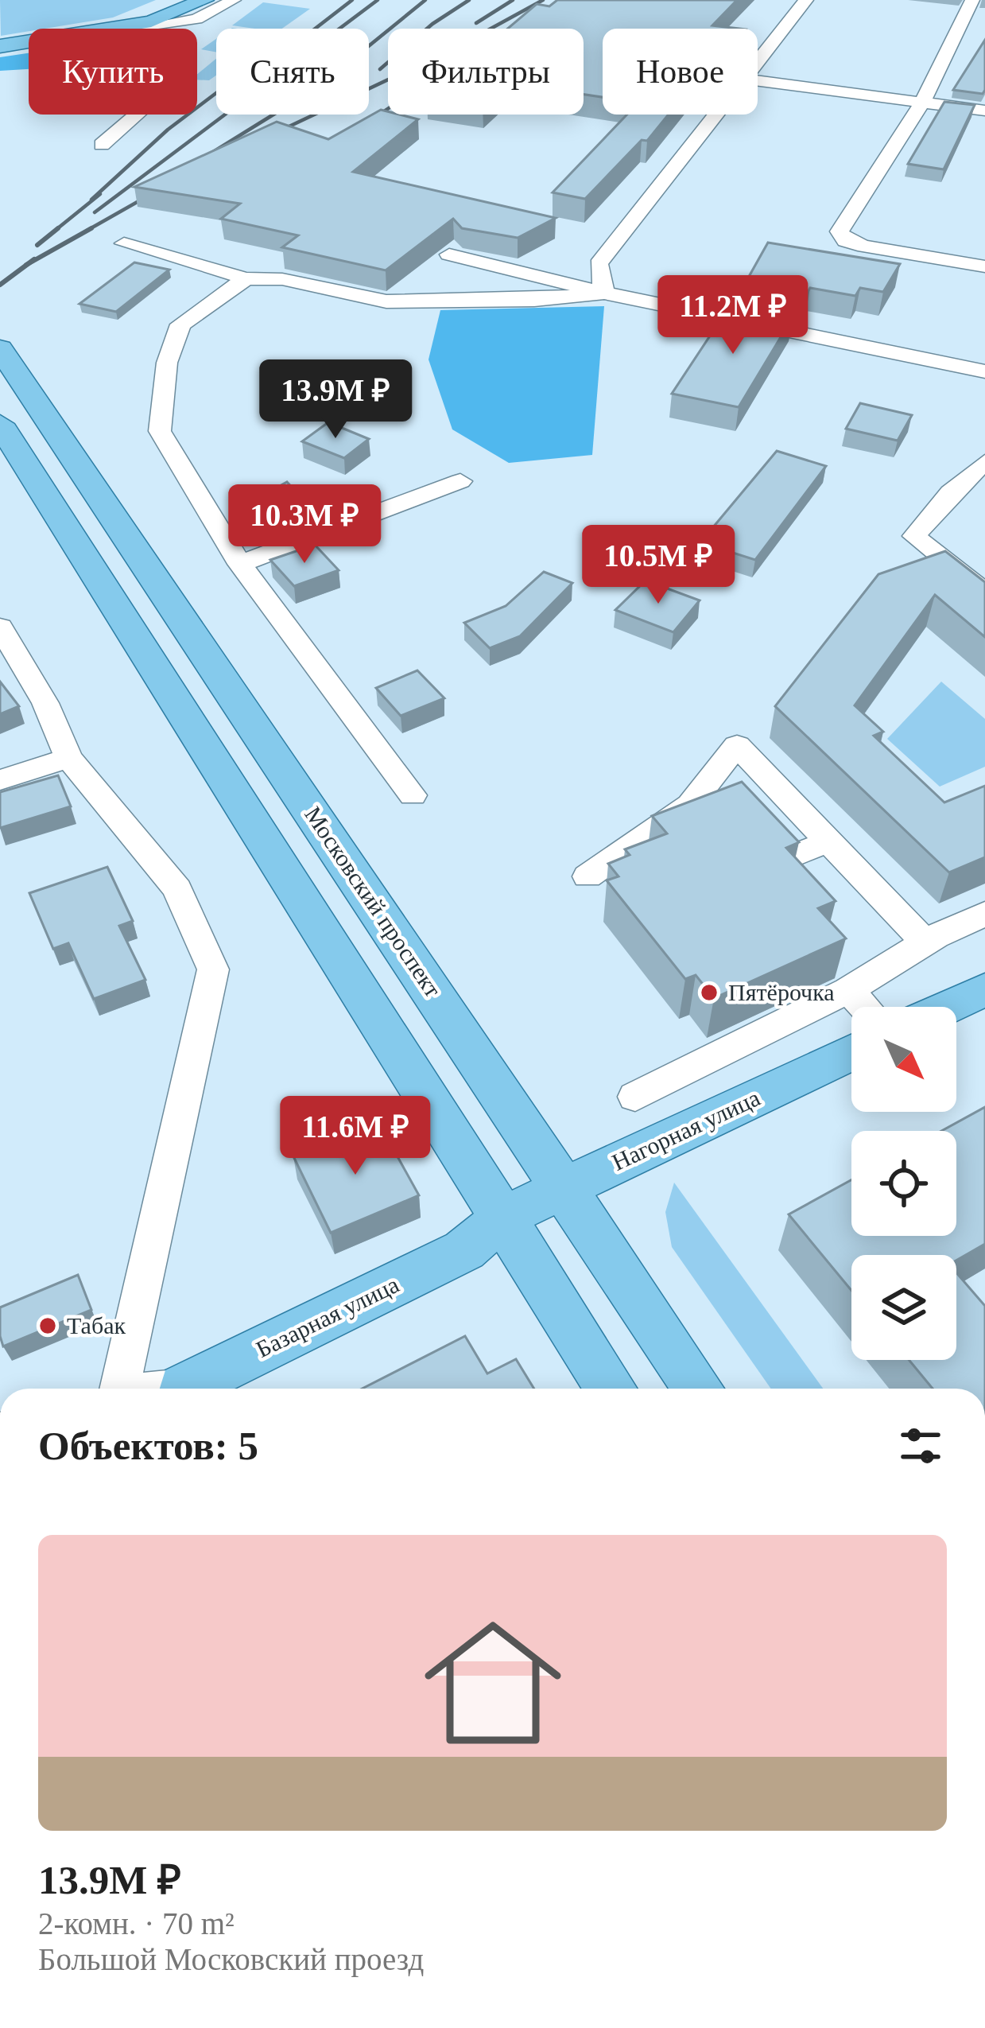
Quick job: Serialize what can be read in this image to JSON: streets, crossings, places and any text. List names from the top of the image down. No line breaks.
{"streets":{"main road":["Московский проспект","Нагорная улица","Базарная улица"]},"crossings":[["Московский проспект","Нагорная улица"],["Нагорная улица","Базарная улица"]],"places":["Пятёрочка","Табак"],"north":"bottom right","page":{"chip":["Купить","Снять","Фильтры","Новое"],"price":["11.2M ₽","13.9M ₽","10.3M ₽","10.5M ₽","11.6M ₽"],"heading":"Объектов: 5","list":[{"name":"13.9M ₽","note":"2-комн. · 70 m² · Большой Московский проезд"}]}}
